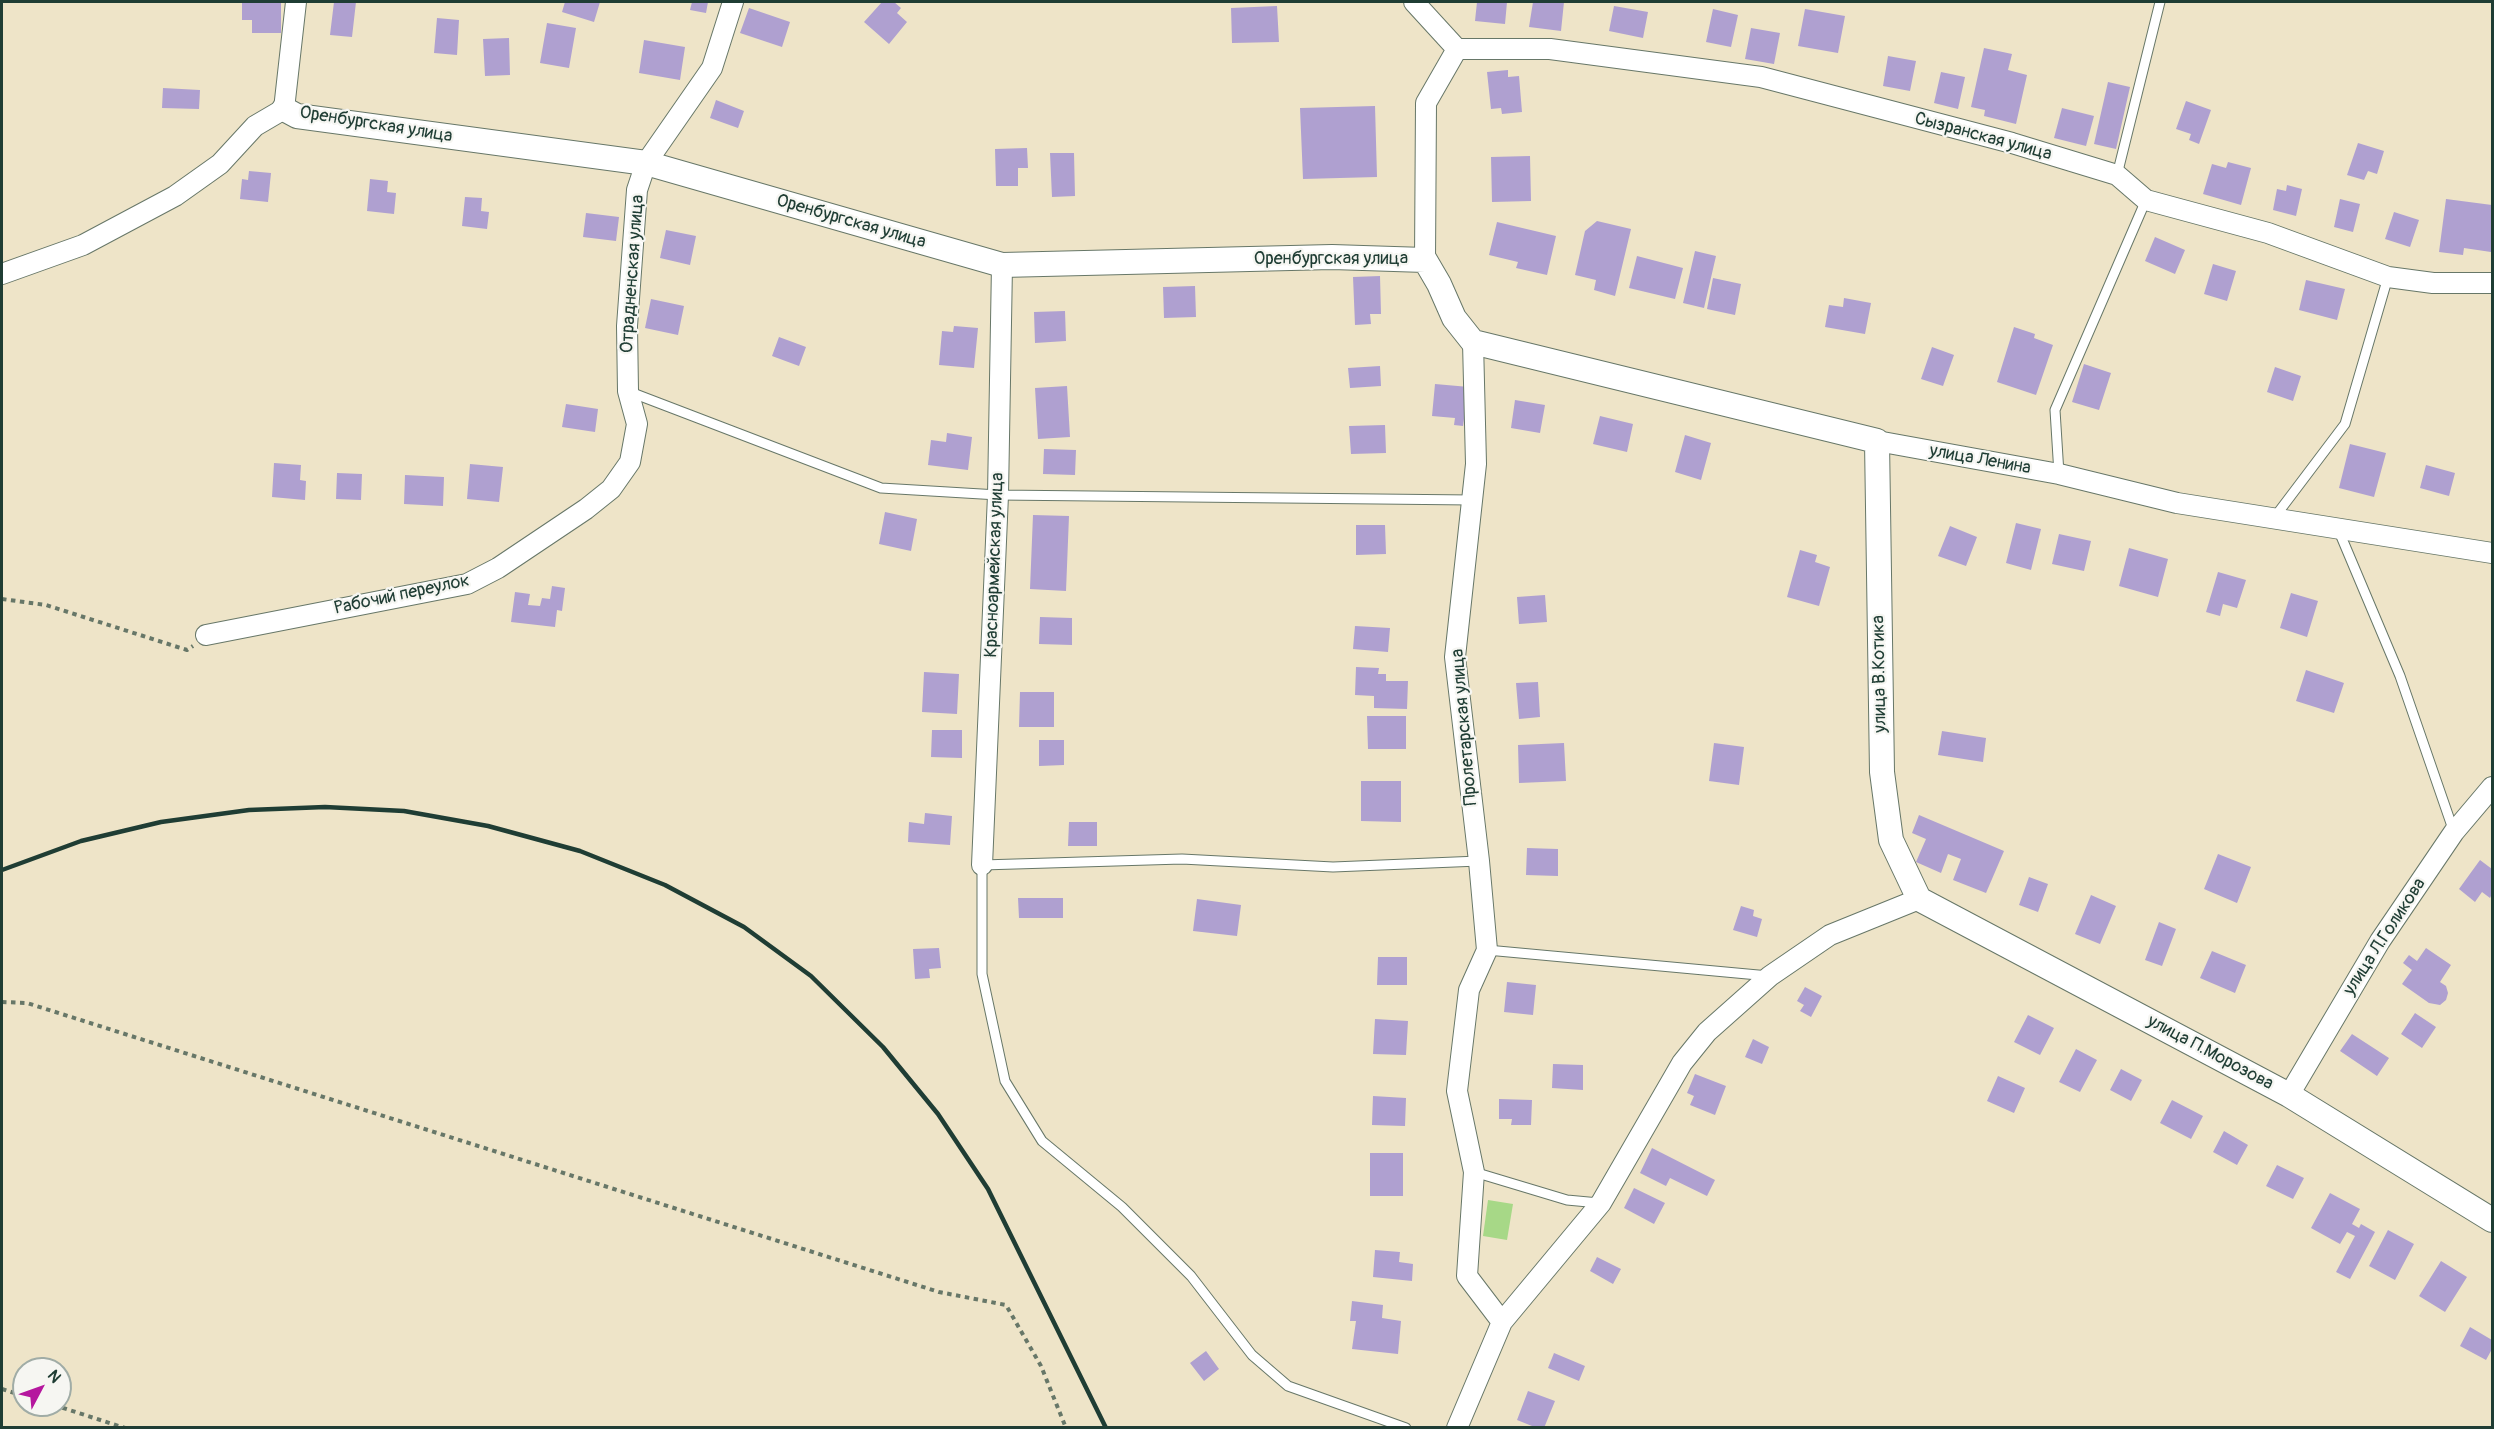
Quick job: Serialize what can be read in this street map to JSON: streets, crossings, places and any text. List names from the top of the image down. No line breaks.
{"streets":{"street":["Оренбургская улица","Сызранская улица","Отрадненская улица","улица Ленина","Красноармейская улица","Рабочий переулок","улица В.Котика","Пролетарская улица","улица Л.Голикова","улица П.Морозова"]},"crossings":[["Оренбургская улица","Отрадненская улица"],["Оренбургская улица","Красноармейская улица"],["Отрадненская улица","Рабочий переулок"],["улица Ленина","улица В.Котика"],["улица Ленина","Пролетарская улица"],["улица В.Котика","улица П.Морозова"],["улица Л.Голикова","улица П.Морозова"]],"north":"top right"}
